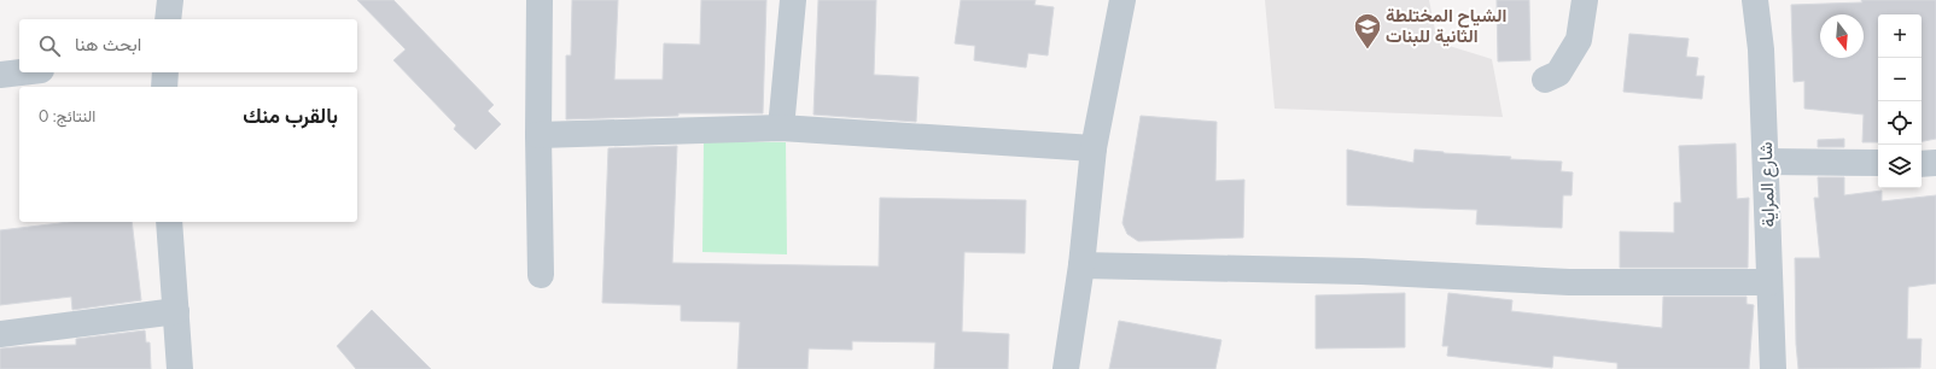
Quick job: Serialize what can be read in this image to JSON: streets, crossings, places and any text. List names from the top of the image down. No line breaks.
{"streets":{"street":["شارع المراية"]},"places":{"school or university":["الشياح المختلطة الثانية للبنات"]},"north":"bottom","page":{"map_buttons":["+","−"],"search":"ابحث هنا","heading":["بالقرب منك","النتائج: 0"]}}
